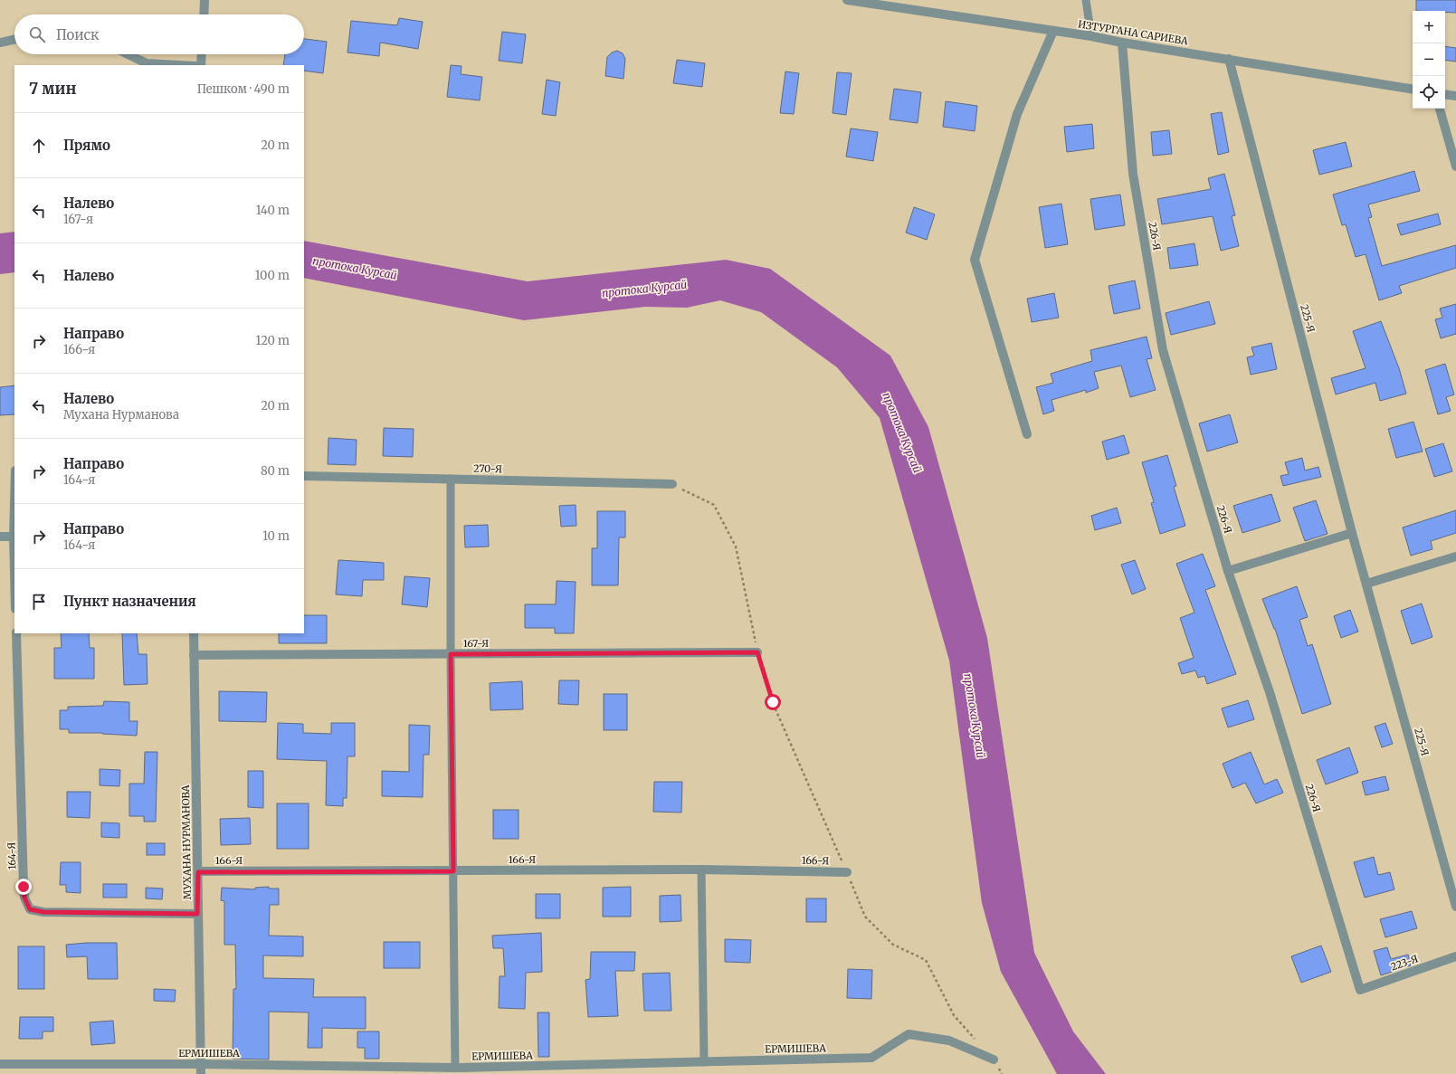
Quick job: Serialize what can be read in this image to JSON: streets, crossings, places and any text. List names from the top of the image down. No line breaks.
{"streets":{"street":["ИЗТУРГАНА САРИЕВА","226-Я","225-Я","270-Я","167-Я","МУХАНА НУРМАНОВА","164-Я","166-Я","223-Я","ЕРМИШЕВА"]},"crossings":[["ИЗТУРГАНА САРИЕВА","226-Я"],["ИЗТУРГАНА САРИЕВА","225-Я"],["226-Я","223-Я"],["167-Я","МУХАНА НУРМАНОВА"],["МУХАНА НУРМАНОВА","164-Я"],["МУХАНА НУРМАНОВА","166-Я"],["МУХАНА НУРМАНОВА","ЕРМИШЕВА"]],"water":["протока Курсай"],"page":{"map_buttons":["+","−"],"search":"Поиск","heading":["7 мин","Пешком · 490 m"],"list":[["Прямо","20 m"],["Налево","167-я","140 m"],["Налево","100 m"],["Направо","166-я","120 m"],["Налево","Мухана Нурманова","20 m"],["Направо","164-я","80 m"],["Направо","164-я","10 m"],"Пункт назначения"]}}
